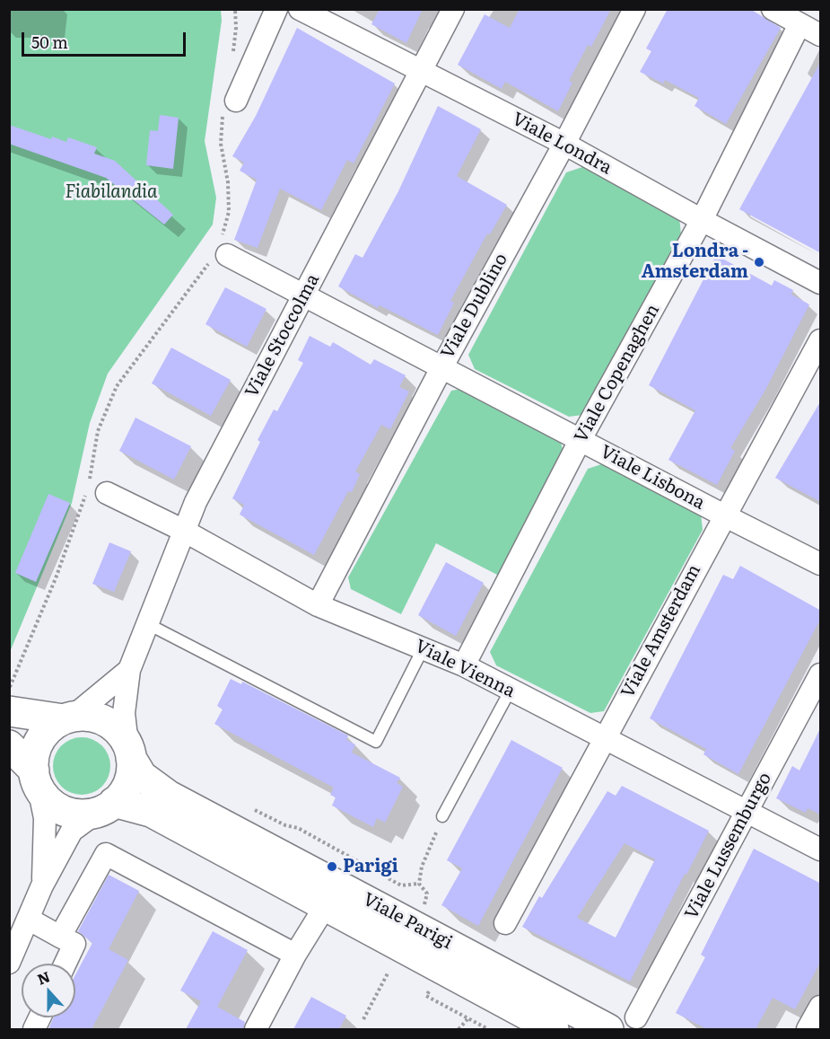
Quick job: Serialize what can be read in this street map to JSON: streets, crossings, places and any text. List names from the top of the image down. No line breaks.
{"streets":{"main road":["Viale Parigi"],"street":["Viale Londra","Viale Dublino","Viale Stoccolma","Viale Copenaghen","Viale Lisbona","Viale Amsterdam","Viale Vienna","Viale Lussemburgo"]},"crossings":[["Viale Londra","Viale Dublino"],["Viale Londra","Viale Stoccolma"],["Viale Londra","Viale Copenaghen"],["Viale Dublino","Viale Lisbona"],["Viale Dublino","Viale Vienna"],["Viale Stoccolma","Viale Lisbona"],["Viale Stoccolma","Viale Vienna"],["Viale Stoccolma","Viale Parigi"],["Viale Copenaghen","Viale Lisbona"],["Viale Copenaghen","Viale Vienna"],["Viale Lisbona","Viale Amsterdam"],["Viale Amsterdam","Viale Vienna"],["Viale Vienna","Viale Lussemburgo"]],"parks":["Fiabilandia"],"places":["Londra - Amsterdam","Parigi"],"scale_bar":"50 m","north":"top"}
